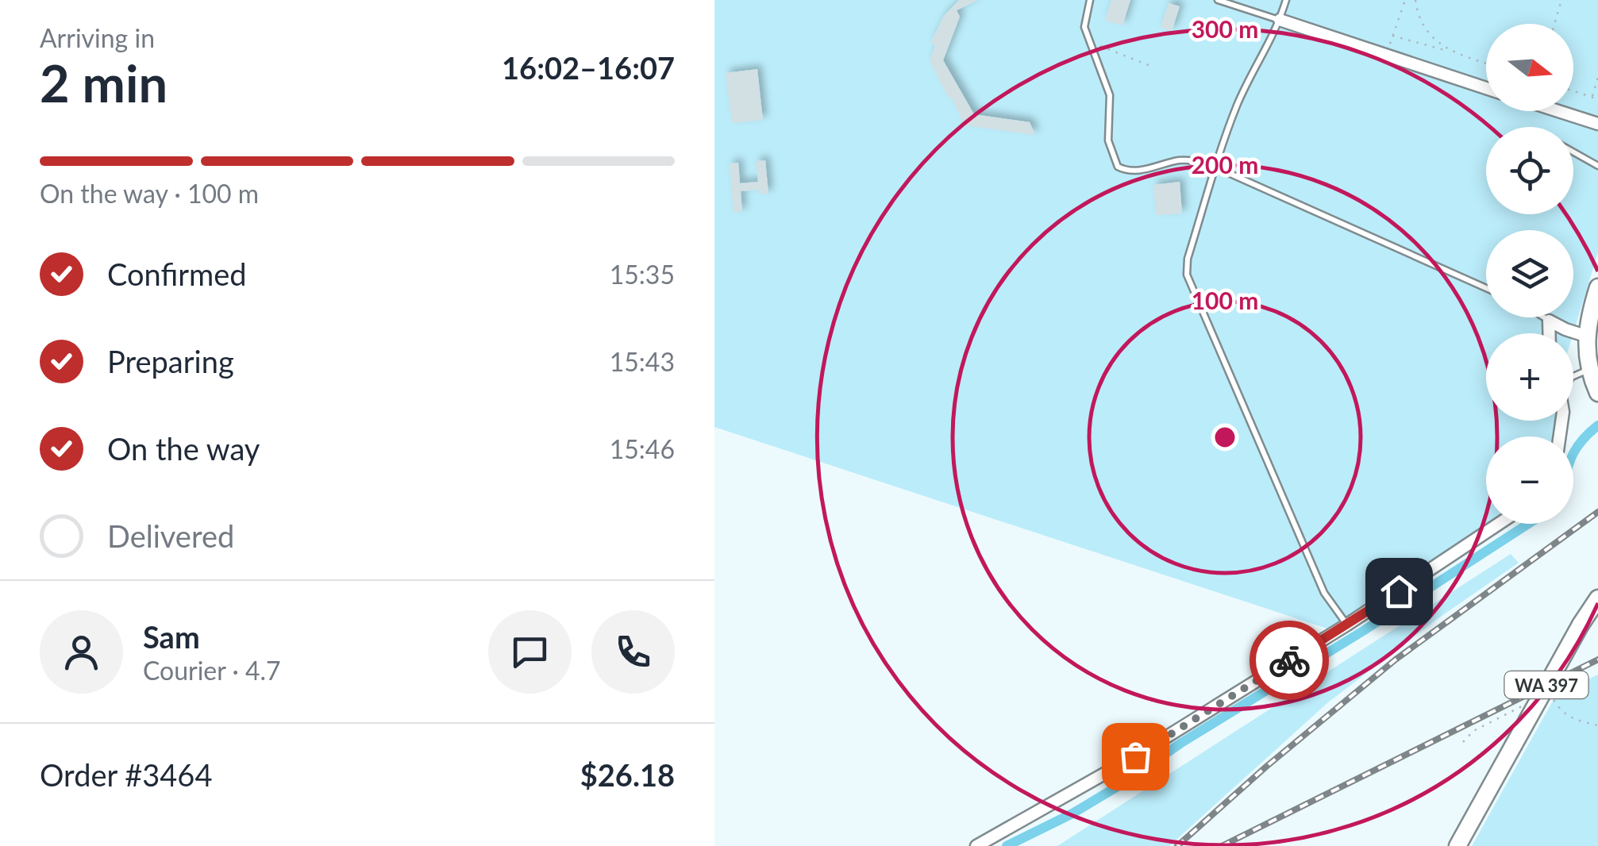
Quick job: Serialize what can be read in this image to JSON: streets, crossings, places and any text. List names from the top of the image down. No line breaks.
{"streets":{"main road":["WA 397"]},"north":"right","page":{"heading":["2 min","Arriving in","16:02–16:07"],"panel":["Sam","Courier · 4.7","Order #3464","$26.18"],"map_buttons":["+","−"],"bar":"On the way · 100 m","list":[["Confirmed","15:35"],["Preparing","15:43"],["On the way","15:46"],"Delivered"]},"rings":["300 m","200 m","100 m"]}
